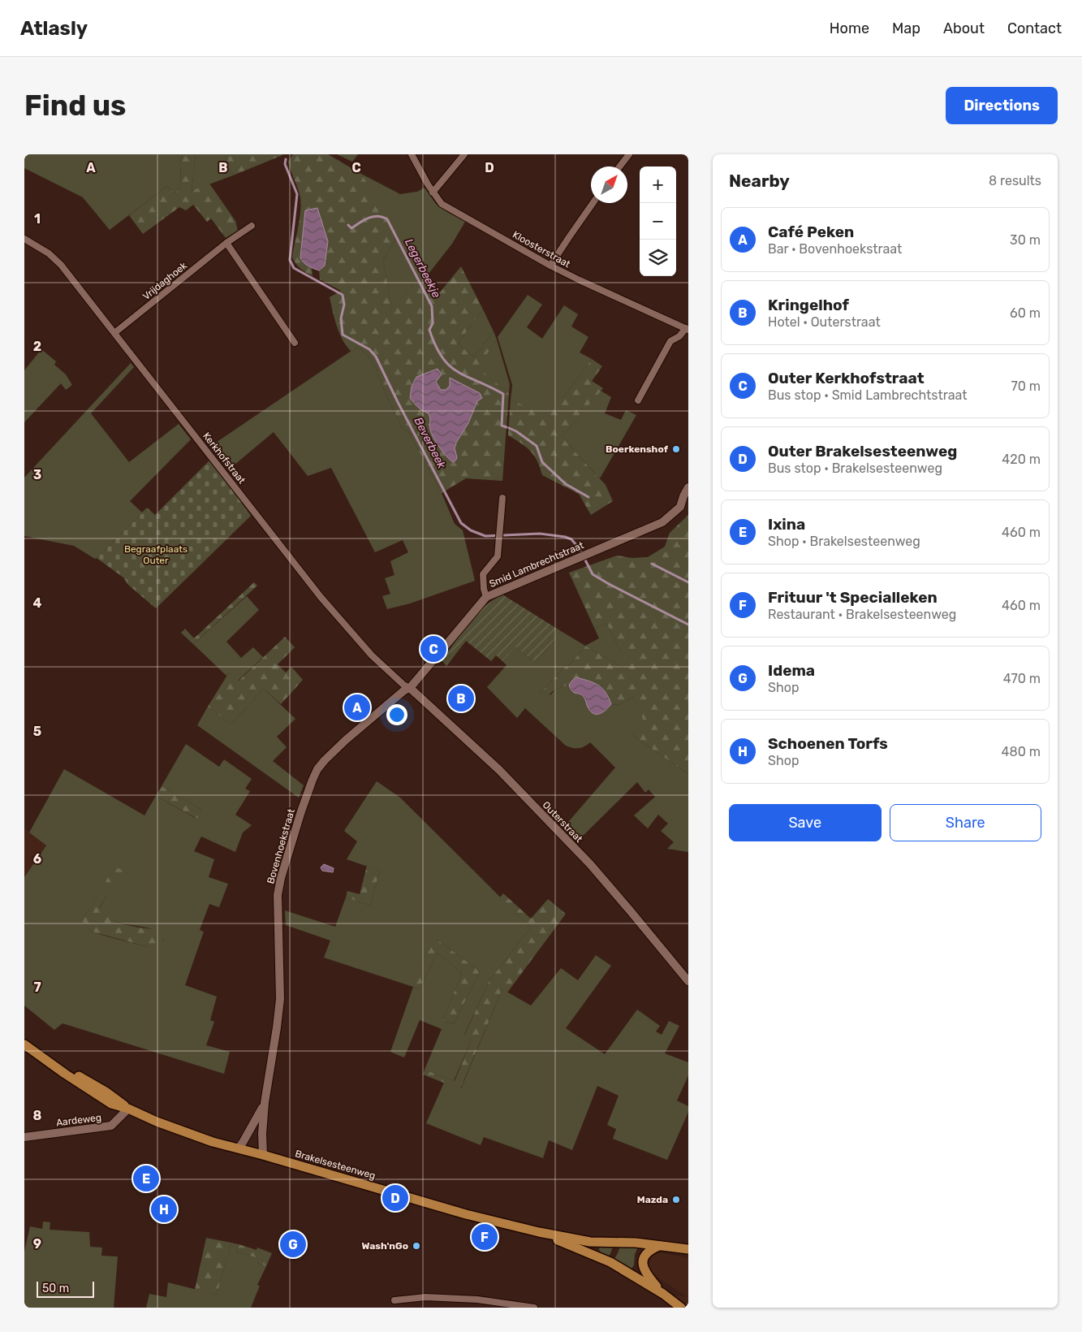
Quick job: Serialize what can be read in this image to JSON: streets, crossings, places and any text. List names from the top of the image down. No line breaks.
{"streets":{"main road":["Brakelsesteenweg"],"street":["Kloosterstraat","Vrijdaghoek","Kerkhofstraat","Smid Lambrechtstraat","Outerstraat","Bovenhoekstraat","Aardeweg"]},"crossings":[["Vrijdaghoek","Kerkhofstraat"],["Kerkhofstraat","Smid Lambrechtstraat"],["Kerkhofstraat","Outerstraat"],["Kerkhofstraat","Bovenhoekstraat"],["Smid Lambrechtstraat","Outerstraat"],["Smid Lambrechtstraat","Bovenhoekstraat"],["Outerstraat","Bovenhoekstraat"],["Bovenhoekstraat","Brakelsesteenweg"],["Aardeweg","Brakelsesteenweg"]],"water":["Legerbeekje","Beverbeek"],"parks":["Begraafplaats Outer"],"places":["Boerkenshof","Mazda","Wash'nGo"],"scale_bar":"50 m","north":"top right","page":{"header":"Atlasly","nav":["Home","Map","About","Contact"],"buttons":["Directions",["Save","Share"]],"title":"Find us","heading":["Nearby","8 results"],"map_buttons":["+","−"],"list":[{"mark":"A","name":"Café Peken","note":"Bar · Bovenhoekstraat","value":"30 m"},{"mark":"B","name":"Kringelhof","note":"Hotel · Outerstraat","value":"60 m"},{"mark":"C","name":"Outer Kerkhofstraat","note":"Bus stop · Smid Lambrechtstraat","value":"70 m"},{"mark":"D","name":"Outer Brakelsesteenweg","note":"Bus stop · Brakelsesteenweg","value":"420 m"},{"mark":"E","name":"Ixina","note":"Shop · Brakelsesteenweg","value":"460 m"},{"mark":"F","name":"Frituur 't Specialleken","note":"Restaurant · Brakelsesteenweg","value":"460 m"},{"mark":"G","name":"Idema","note":"Shop","value":"470 m"},{"mark":"H","name":"Schoenen Torfs","note":"Shop","value":"480 m"}],"pins":["C","B","A","E","D","H","F","G"],"scale":"50 m"},"grid":{"columns":["A","B","C","D"],"rows":["1","2","3","4","5","6","7","8","9"]}}
